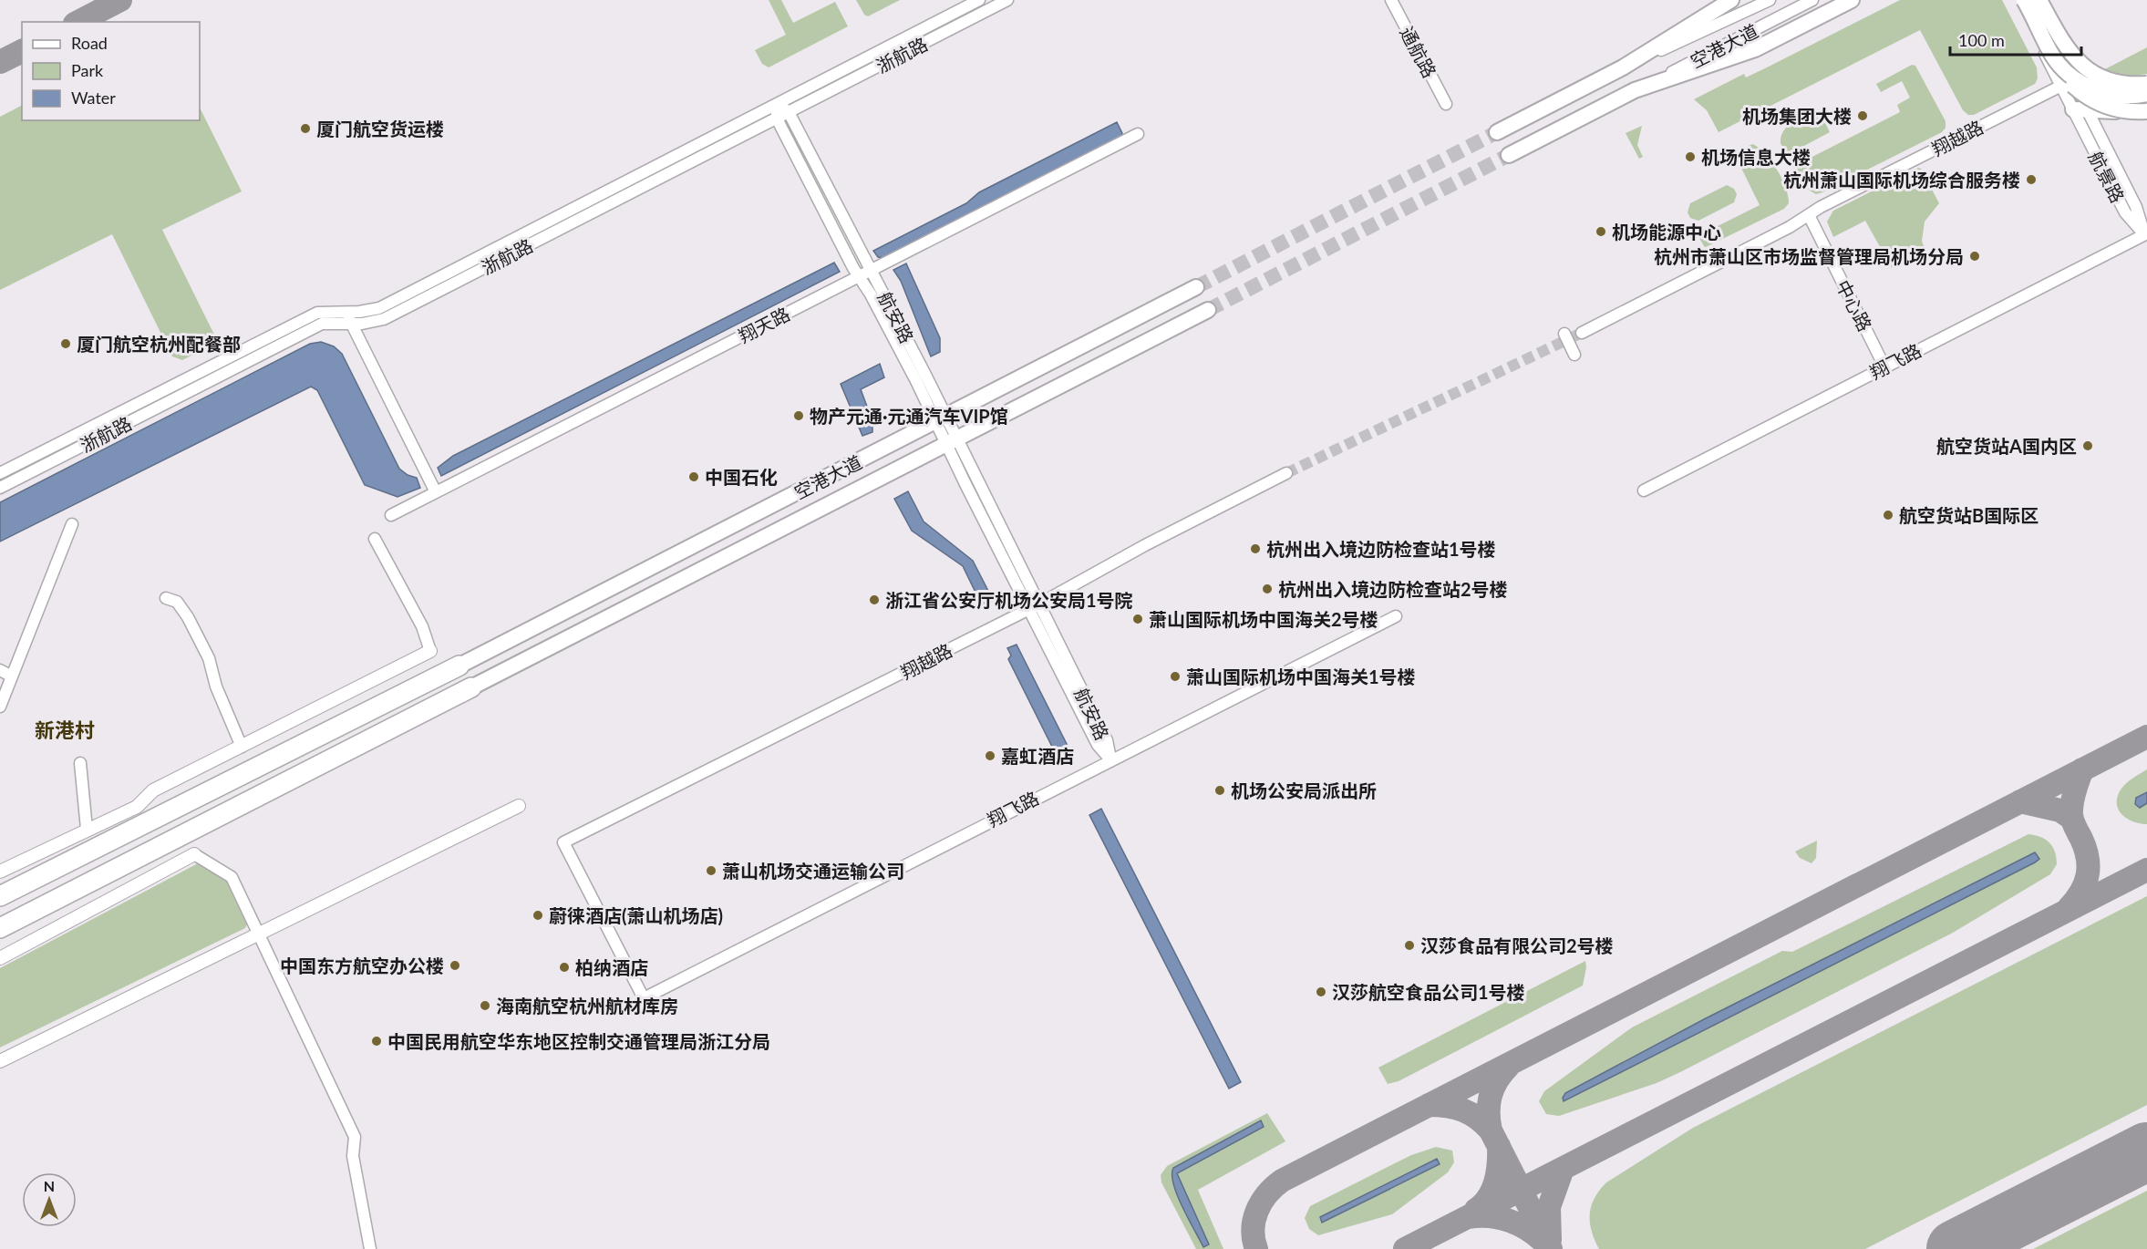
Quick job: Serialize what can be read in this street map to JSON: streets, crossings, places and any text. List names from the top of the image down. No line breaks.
{"streets":{"main road":["空港大道"],"street":["通航路","浙航路","翔越路","航景路","中心路","航安路","翔天路","翔飞路"]},"crossings":[["空港大道","航安路"],["浙航路","航安路"],["翔越路","航景路"],["翔越路","中心路"],["翔越路","航安路"],["翔越路","翔飞路"],["航景路","翔飞路"],["中心路","翔飞路"],["航安路","翔天路"],["航安路","翔飞路"]],"districts":["新港村"],"places":["机场集团大楼","厦门航空货运楼","机场信息大楼","杭州萧山国际机场综合服务楼","机场能源中心","杭州市萧山区市场监督管理局机场分局","厦门航空杭州配餐部","物产元通·元通汽车VIP馆","航空货站A国内区","中国石化","航空货站B国际区","杭州出入境边防检查站1号楼","杭州出入境边防检查站2号楼","浙江省公安厅机场公安局1号院","萧山国际机场中国海关2号楼","萧山国际机场中国海关1号楼","嘉虹酒店","机场公安局派出所","萧山机场交通运输公司","蔚徕酒店(萧山机场店)","汉莎食品有限公司2号楼","中国东方航空办公楼","柏纳酒店","汉莎航空食品公司1号楼","海南航空杭州航材库房","中国民用航空华东地区控制交通管理局浙江分局"],"legend":["Road","Park","Water"],"scale_bar":"100 m","north":"top"}
